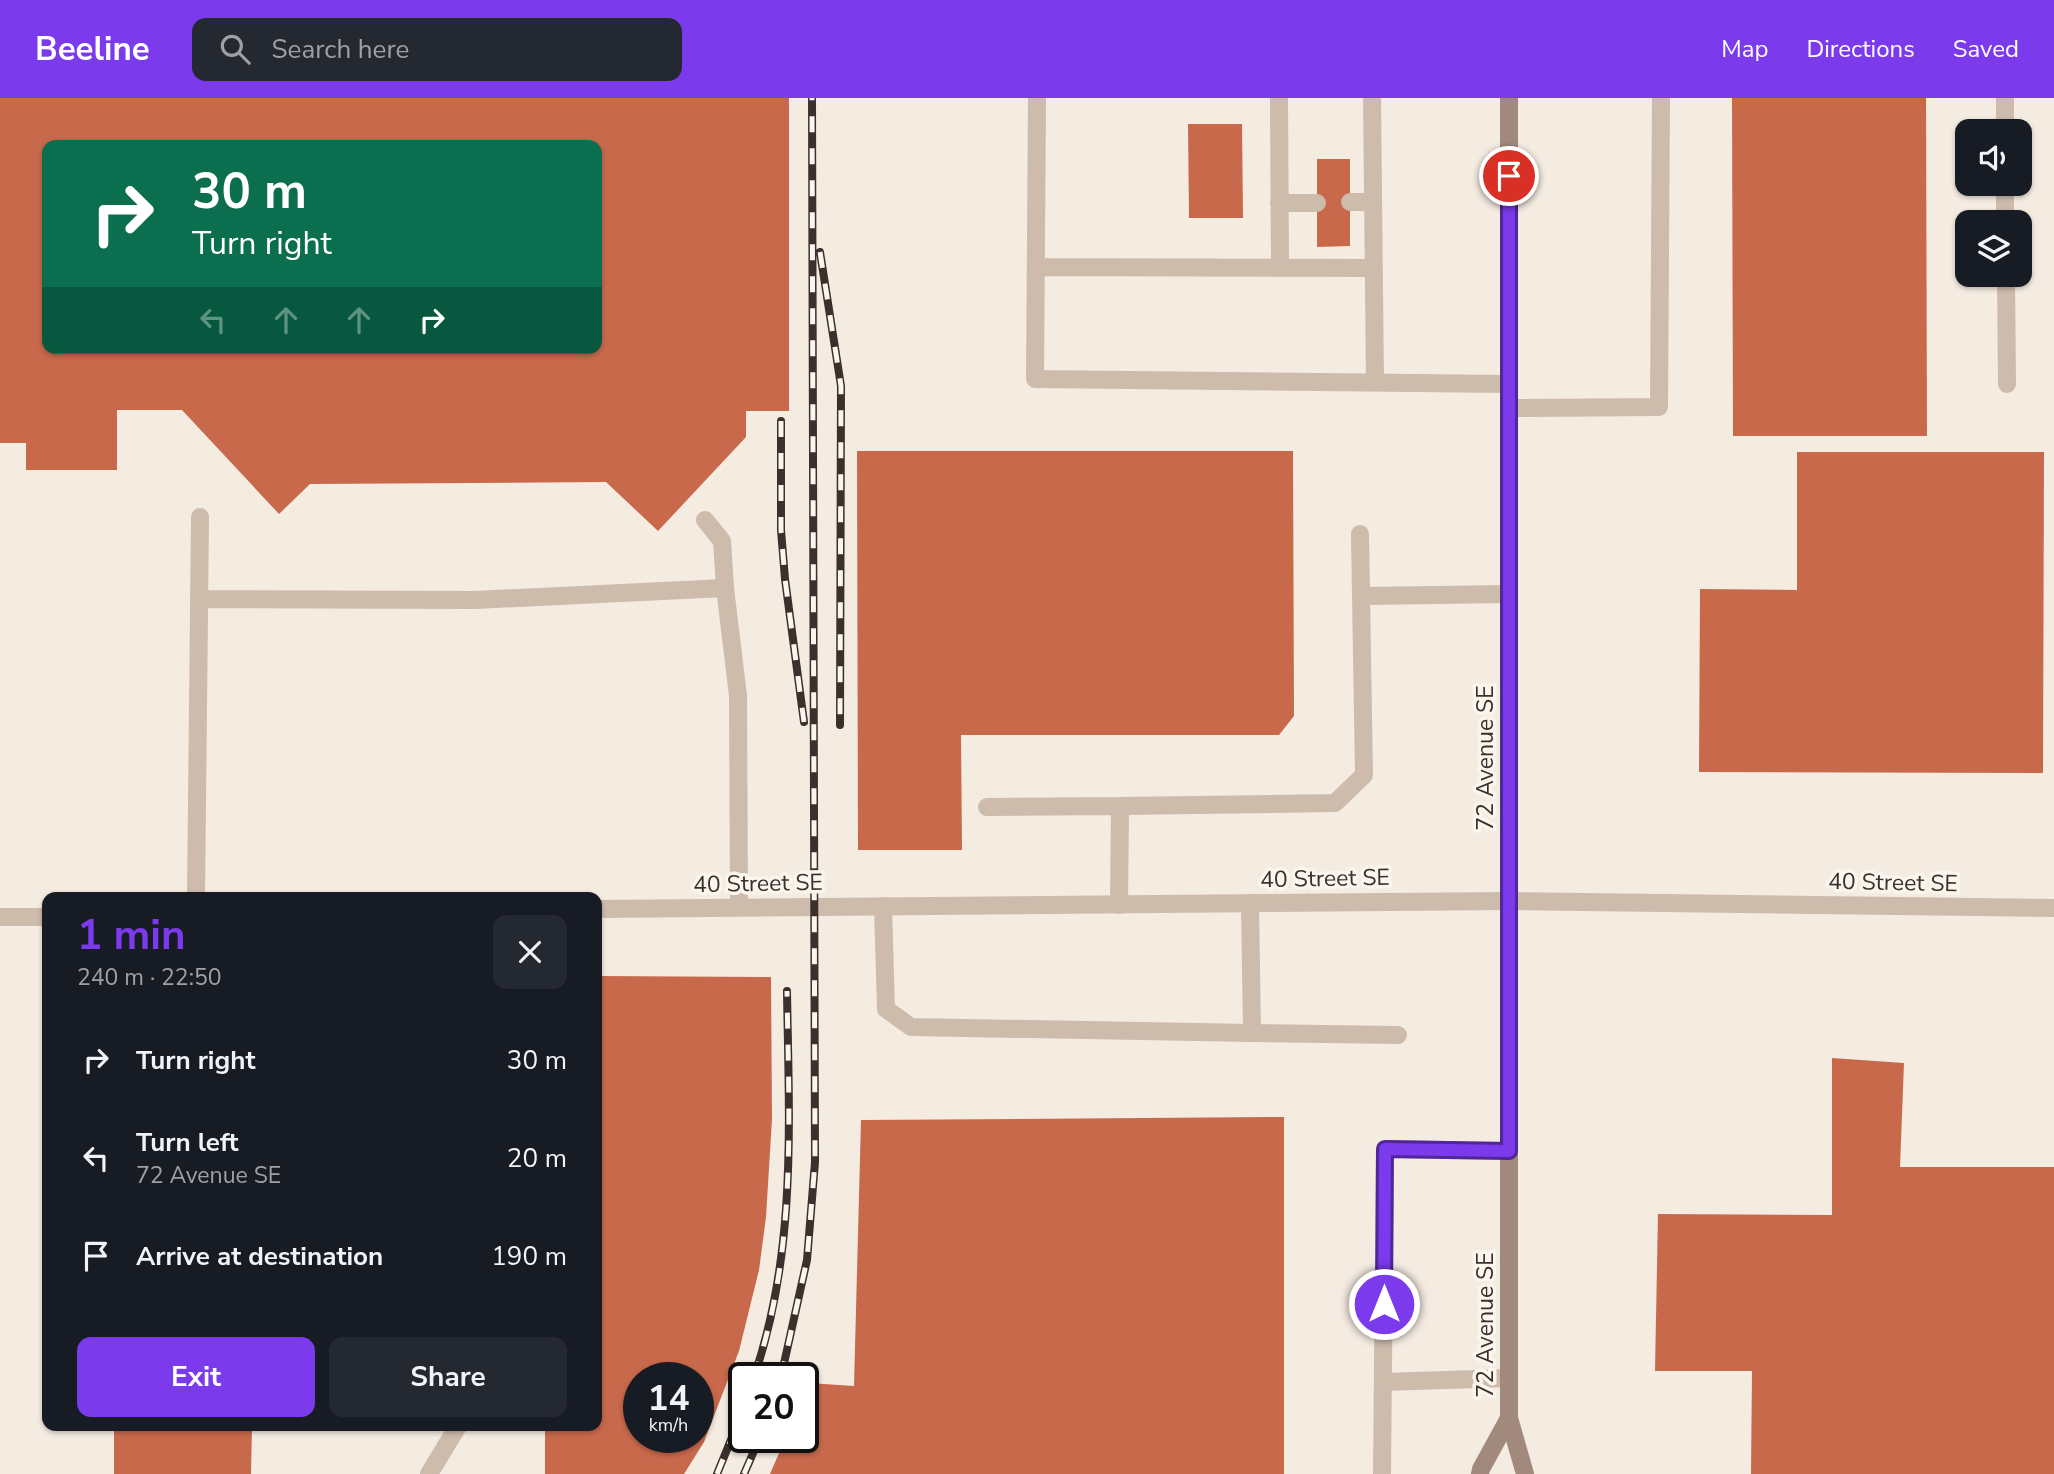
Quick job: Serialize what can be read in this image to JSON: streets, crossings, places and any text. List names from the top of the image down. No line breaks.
{"streets":{"street":["72 Avenue SE","40 Street SE"]},"crossings":[["72 Avenue SE","40 Street SE"]],"page":{"header":"Beeline","search":"Search here","nav":["Map","Directions","Saved"],"turn":["30 m","Turn right"],"heading":["1 min","240 m · 22:50"],"list":[{"name":"Turn right","value":"30 m"},{"name":"Turn left","note":"72 Avenue SE","value":"20 m"},{"name":"Arrive at destination","value":"190 m"}],"buttons":["Exit","Share"],"speed":"14 km/h","limit":"20"}}
